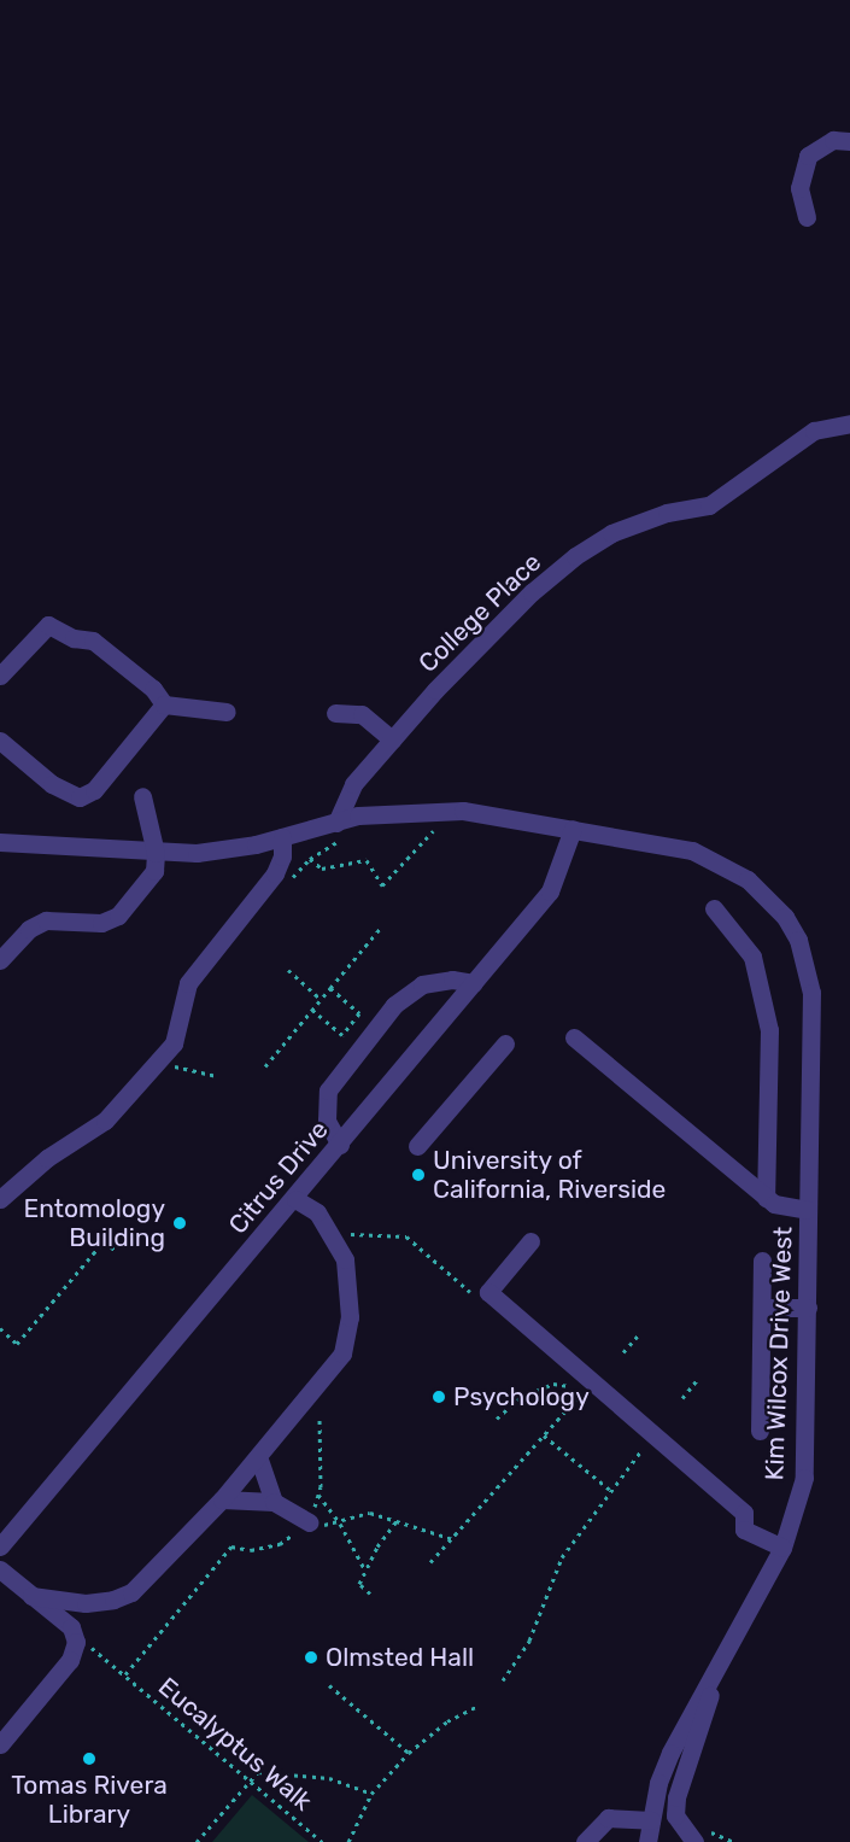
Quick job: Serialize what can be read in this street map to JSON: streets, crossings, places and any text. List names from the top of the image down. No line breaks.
{"streets":{"street":["College Place","Citrus Drive","Kim Wilcox Drive West"],"path":["Eucalyptus Walk"]},"crossings":[["College Place","Kim Wilcox Drive West"],["Citrus Drive","Kim Wilcox Drive West"]],"places":["University of California, Riverside","Entomology Building","Psychology","Olmsted Hall","Tomas Rivera Library"]}
